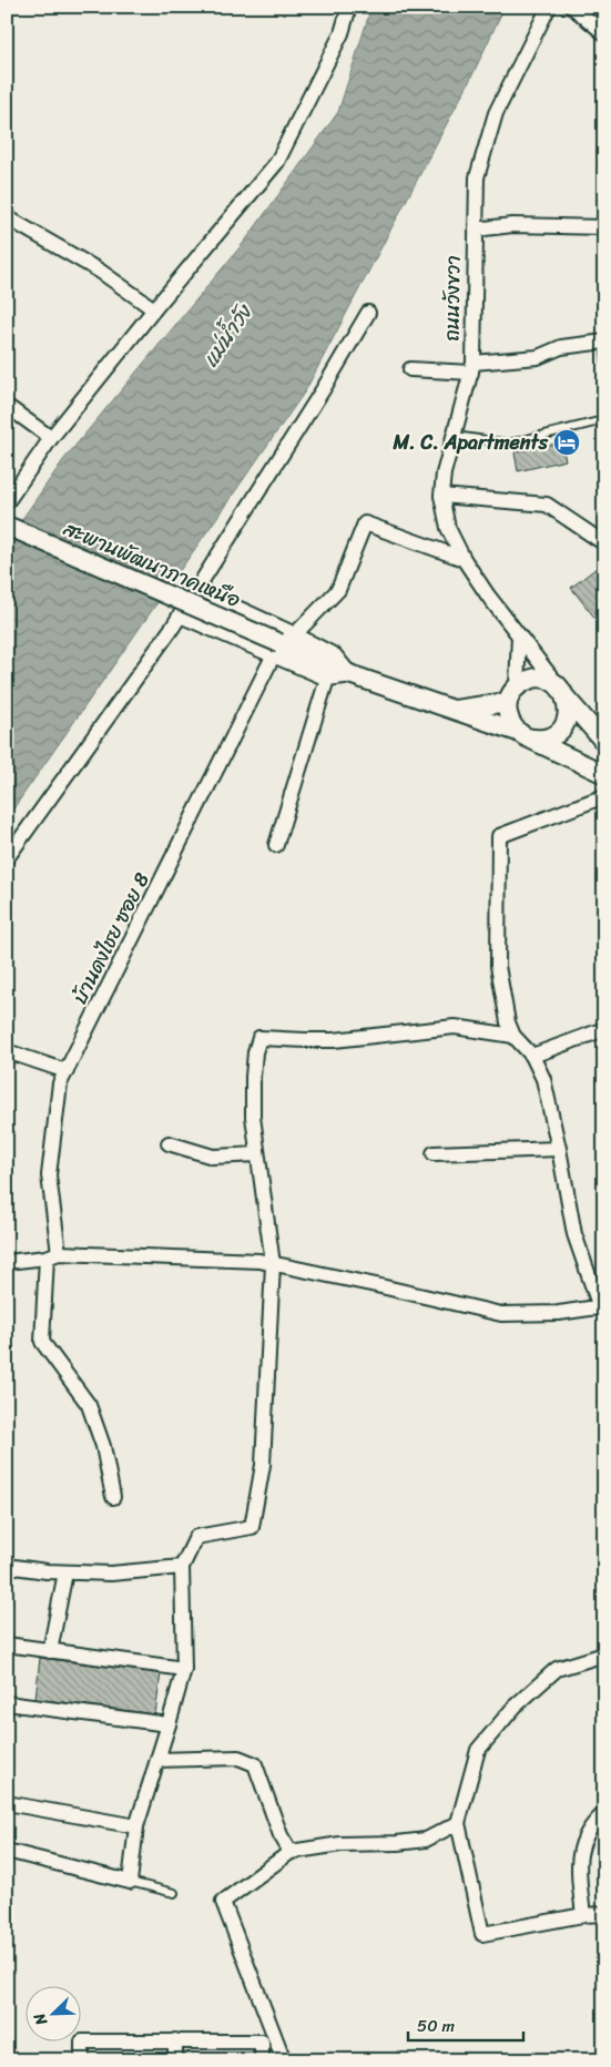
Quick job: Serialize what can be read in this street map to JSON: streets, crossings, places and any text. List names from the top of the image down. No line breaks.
{"streets":{"street":["ถนนวังขวา","สะพานพัฒนาภาคเหนือ","บ้านดงไชย ซอย 8"]},"crossings":[["ถนนวังขวา","บ้านดงไชย ซอย 8"],["สะพานพัฒนาภาคเหนือ","บ้านดงไชย ซอย 8"]],"water":["แม่น้ำวัง"],"places":{"hotel":["M. C. Apartments"]},"scale_bar":"50 m","north":"bottom left"}
